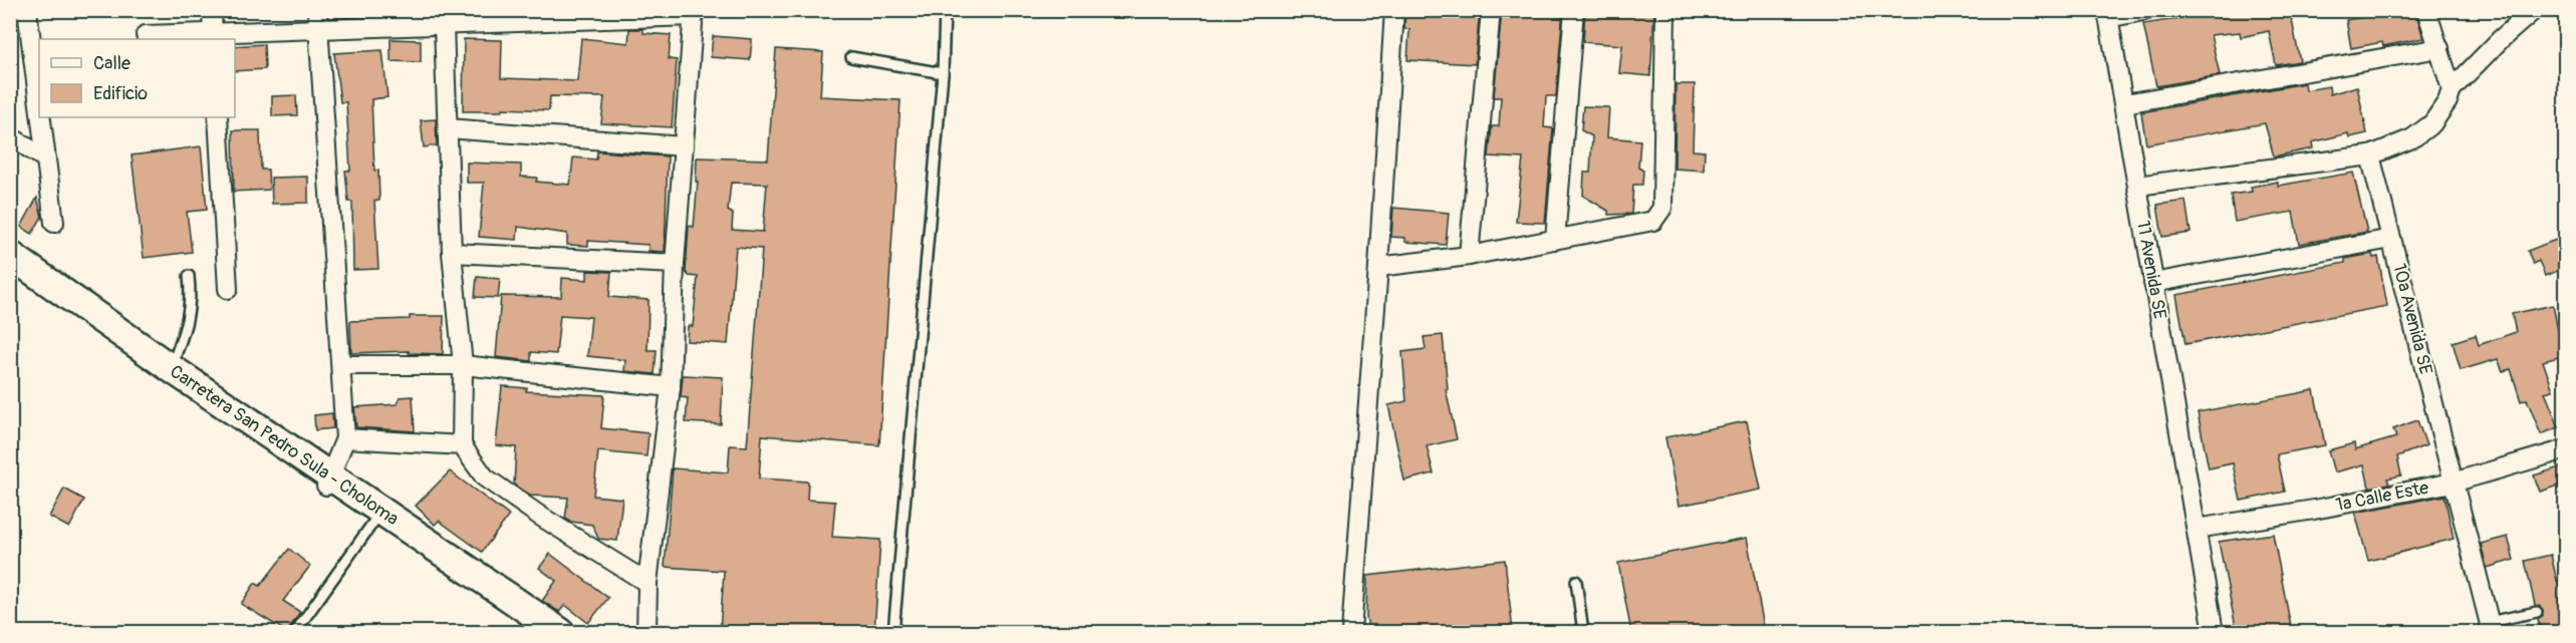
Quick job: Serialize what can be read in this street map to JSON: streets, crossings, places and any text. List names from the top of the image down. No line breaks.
{"streets":{"main road":["Carretera San Pedro Sula - Choloma"],"street":["11 Avenida SE","10a Avenida SE","1a Calle Este"]},"crossings":[["11 Avenida SE","1a Calle Este"],["10a Avenida SE","1a Calle Este"]],"legend":["Calle","Edificio"]}
